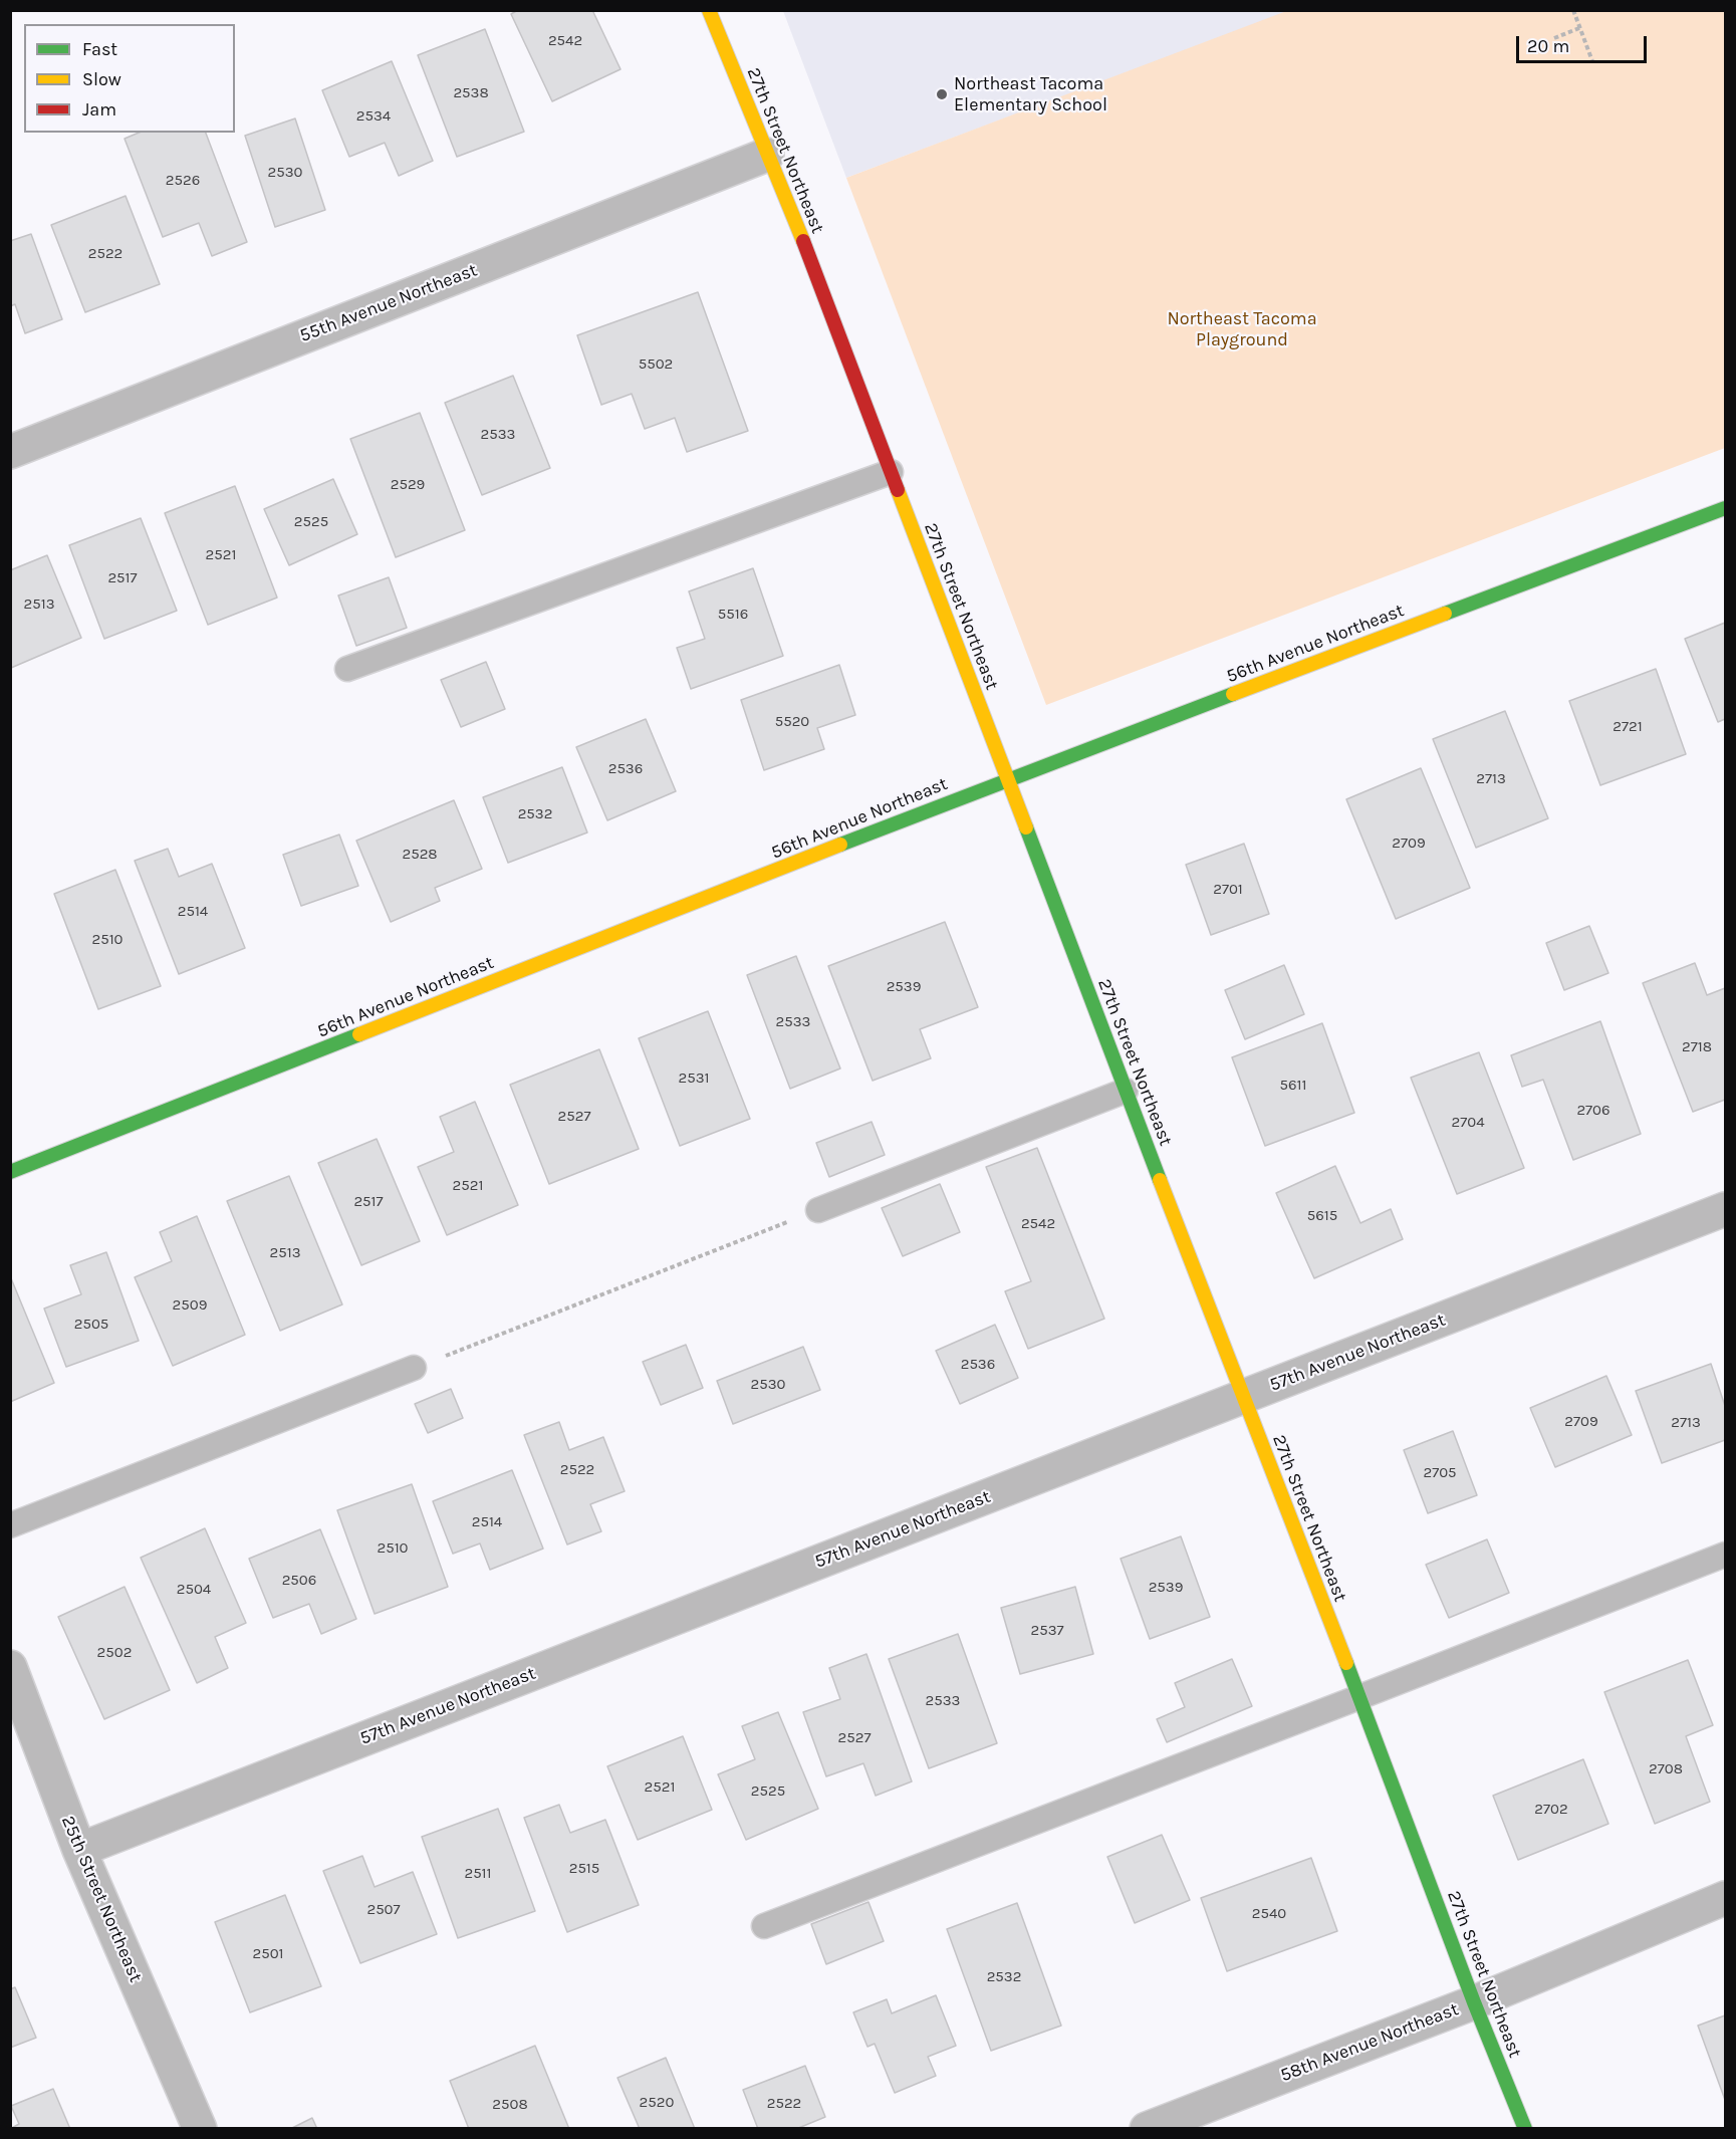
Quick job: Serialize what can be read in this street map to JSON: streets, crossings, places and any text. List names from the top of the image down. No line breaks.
{"streets":{"street":["27th Street Northeast","55th Avenue Northeast","56th Avenue Northeast","57th Avenue Northeast","25th Street Northeast","58th Avenue Northeast"]},"crossings":[["27th Street Northeast","55th Avenue Northeast"],["27th Street Northeast","56th Avenue Northeast"],["27th Street Northeast","57th Avenue Northeast"],["27th Street Northeast","58th Avenue Northeast"],["57th Avenue Northeast","25th Street Northeast"]],"parks":["Northeast Tacoma Playground"],"places":["Northeast Tacoma Elementary School"],"house_numbers":["2542","2538","2534","2530","2526","2522","5502","2533","2529","2525","2521","2517","2513","5516","5520","2721","2536","2713","2532","2709","2528","2701","2514","2510","2539","2533","2718","2531","5611","2706","2527","2704","2521","2517","5615","2542","2513","2509","2505","2536","2530","2709","2713","2522","2705","2514","2510","2506","2539","2504","2537","2502","2533","2527","2708","2521","2525","2702","2515","2511","2507","2540","2501","2532","2520","2522","2508"],"legend":["Fast","Slow","Jam"],"scale_bar":"20 m"}
